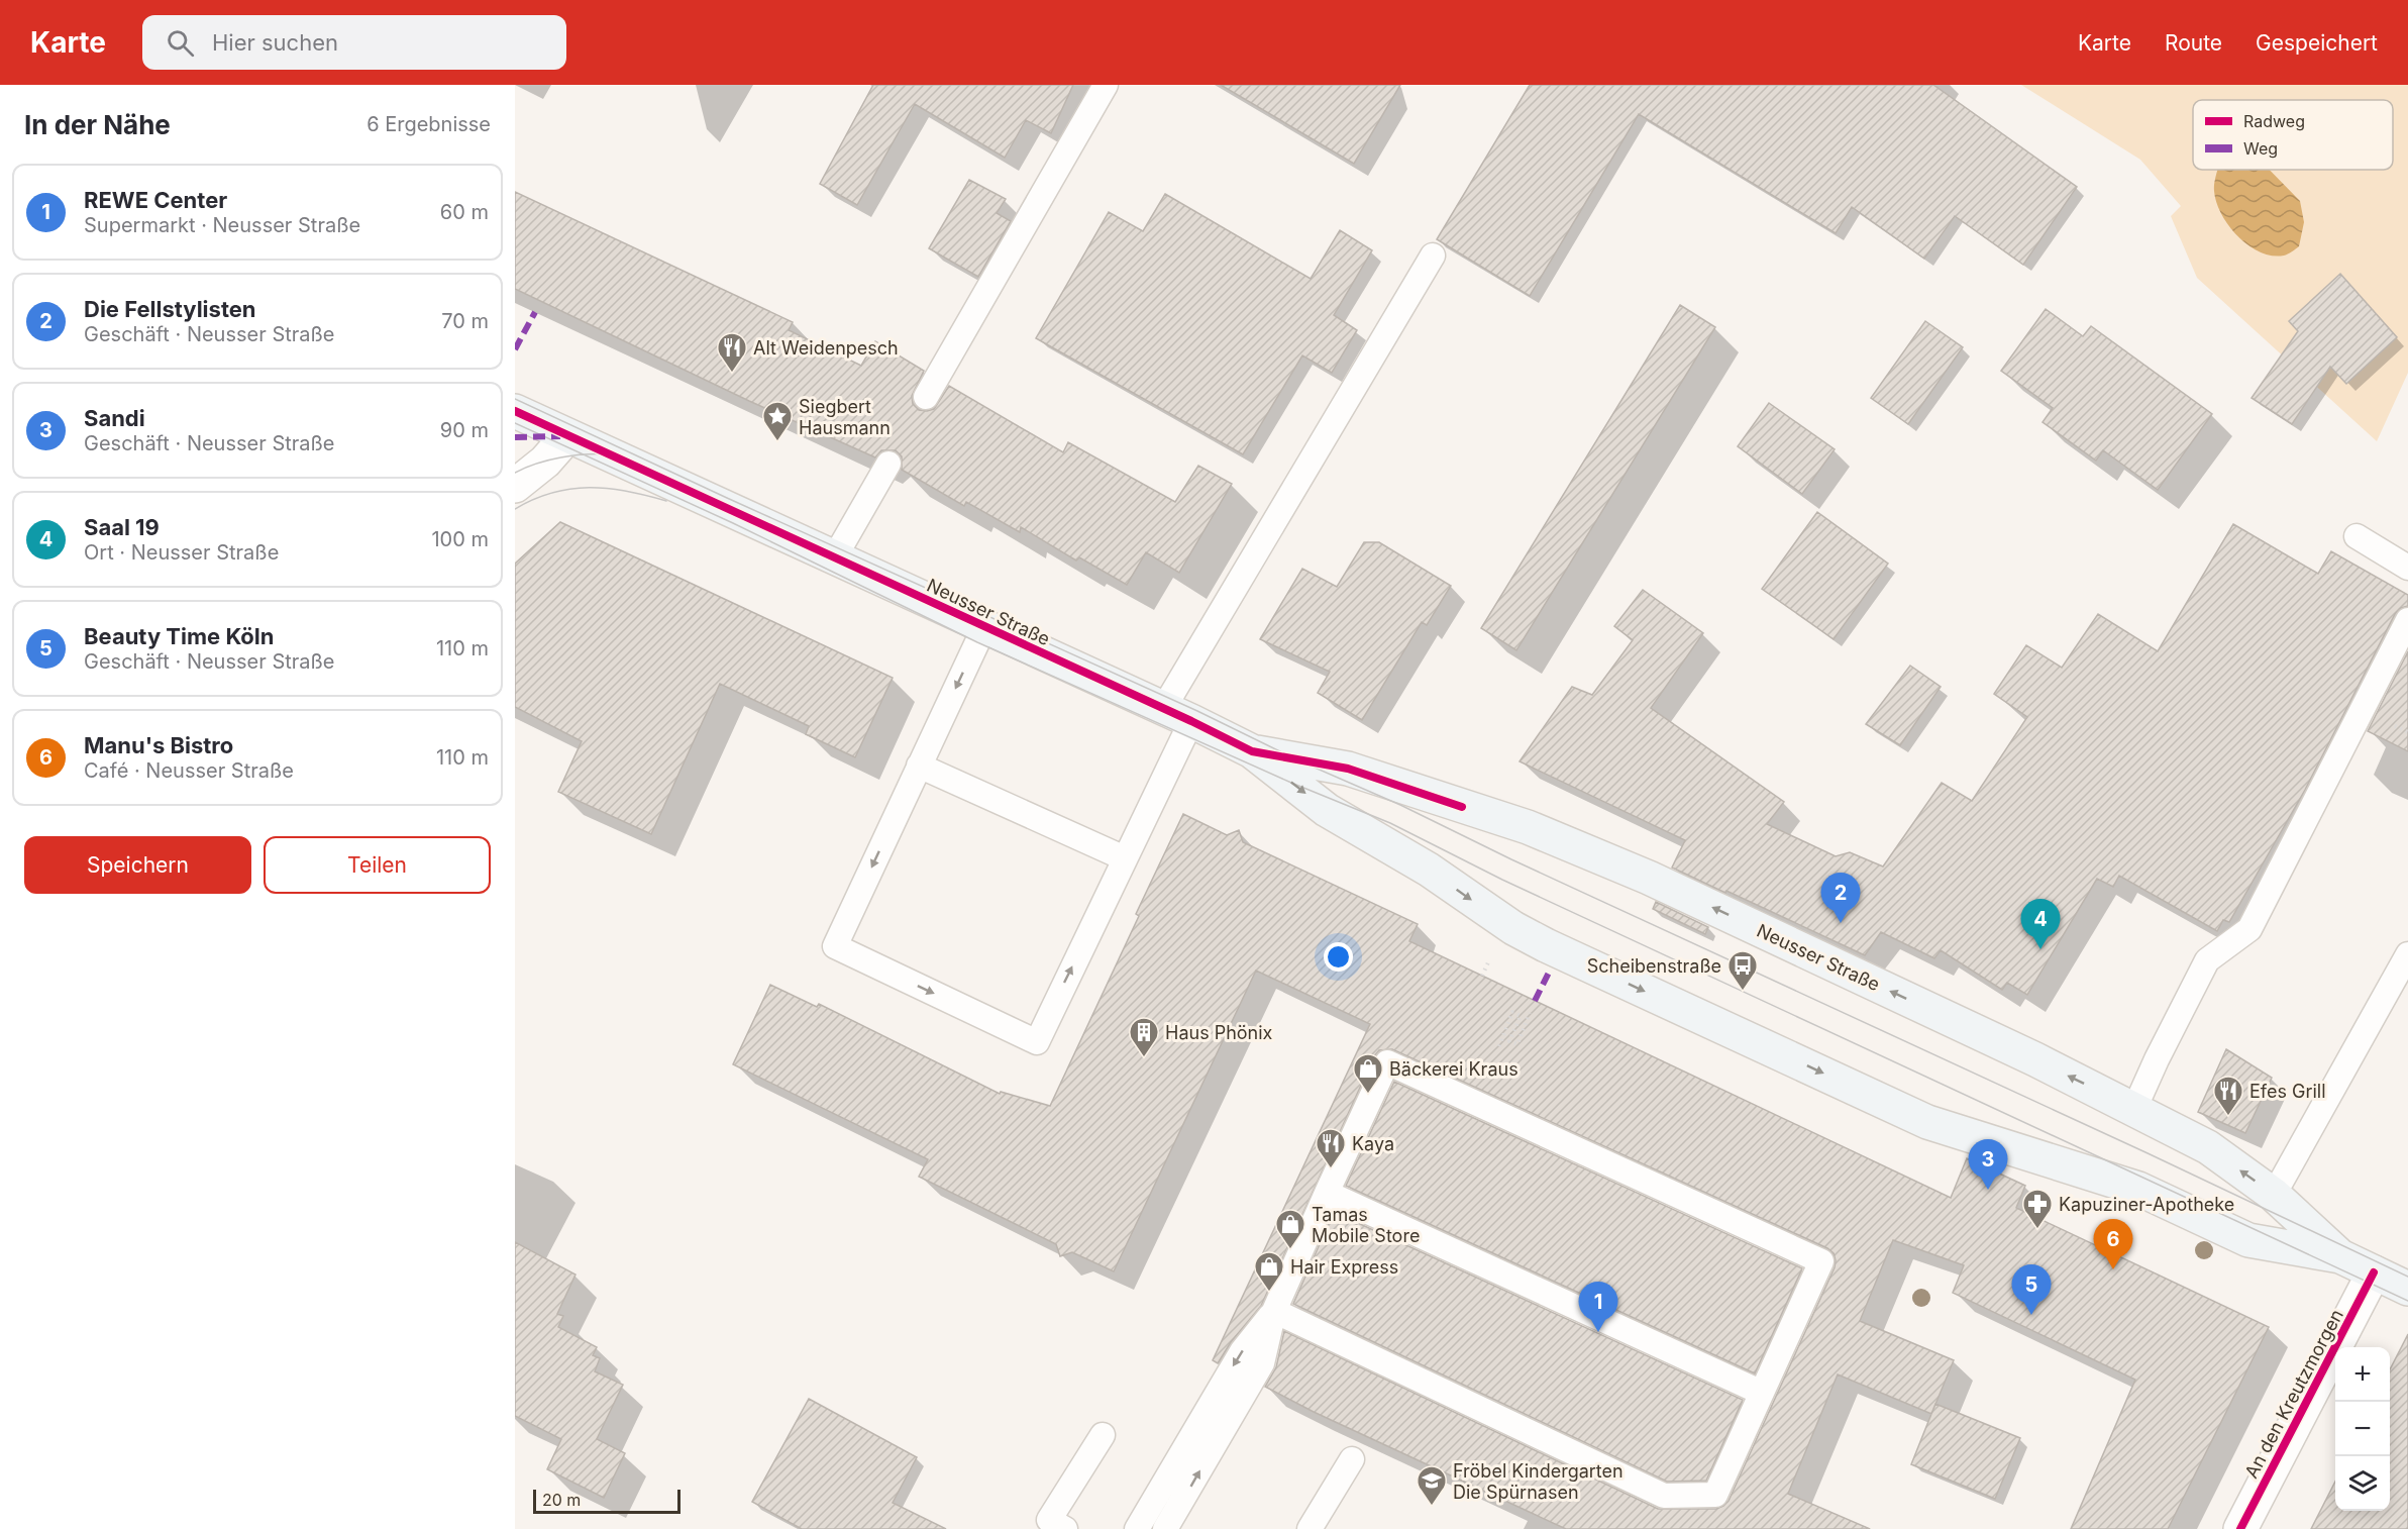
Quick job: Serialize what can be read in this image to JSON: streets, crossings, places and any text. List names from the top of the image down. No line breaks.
{"streets":{"main road":["Neusser Straße"],"street":["An den Kreutzmorgen"]},"crossings":[["Neusser Straße","An den Kreutzmorgen"]],"places":{"restaurant":["Alt Weidenpesch","Efes Grill","Kaya"],"place":["Siegbert Hausmann"],"bus stop":["Scheibenstraße"],"building":["Haus Phönix"],"shop":["Bäckerei Kraus","Tamas Mobile Store","Hair Express"],"pharmacy":["Kapuziner-Apotheke"],"school or university":["Fröbel Kindergarten Die Spürnasen"]},"legend":["Radweg","Weg"],"scale_bar":"20 m","page":{"header":"Karte","search":"Hier suchen","nav":["Karte","Route","Gespeichert"],"heading":["In der Nähe","6 Ergebnisse"],"list":[{"mark":"1","name":"REWE Center","note":"Supermarkt · Neusser Straße","value":"60 m"},{"mark":"2","name":"Die Fellstylisten","note":"Geschäft · Neusser Straße","value":"70 m"},{"mark":"3","name":"Sandi","note":"Geschäft · Neusser Straße","value":"90 m"},{"mark":"4","name":"Saal 19","note":"Ort · Neusser Straße","value":"100 m"},{"mark":"5","name":"Beauty Time Köln","note":"Geschäft · Neusser Straße","value":"110 m"},{"mark":"6","name":"Manu's Bistro","note":"Café · Neusser Straße","value":"110 m"}],"buttons":["Speichern","Teilen"],"pins":["2","4","3","6","5","1"],"map_buttons":["+","−"],"scale":"20 m"}}
